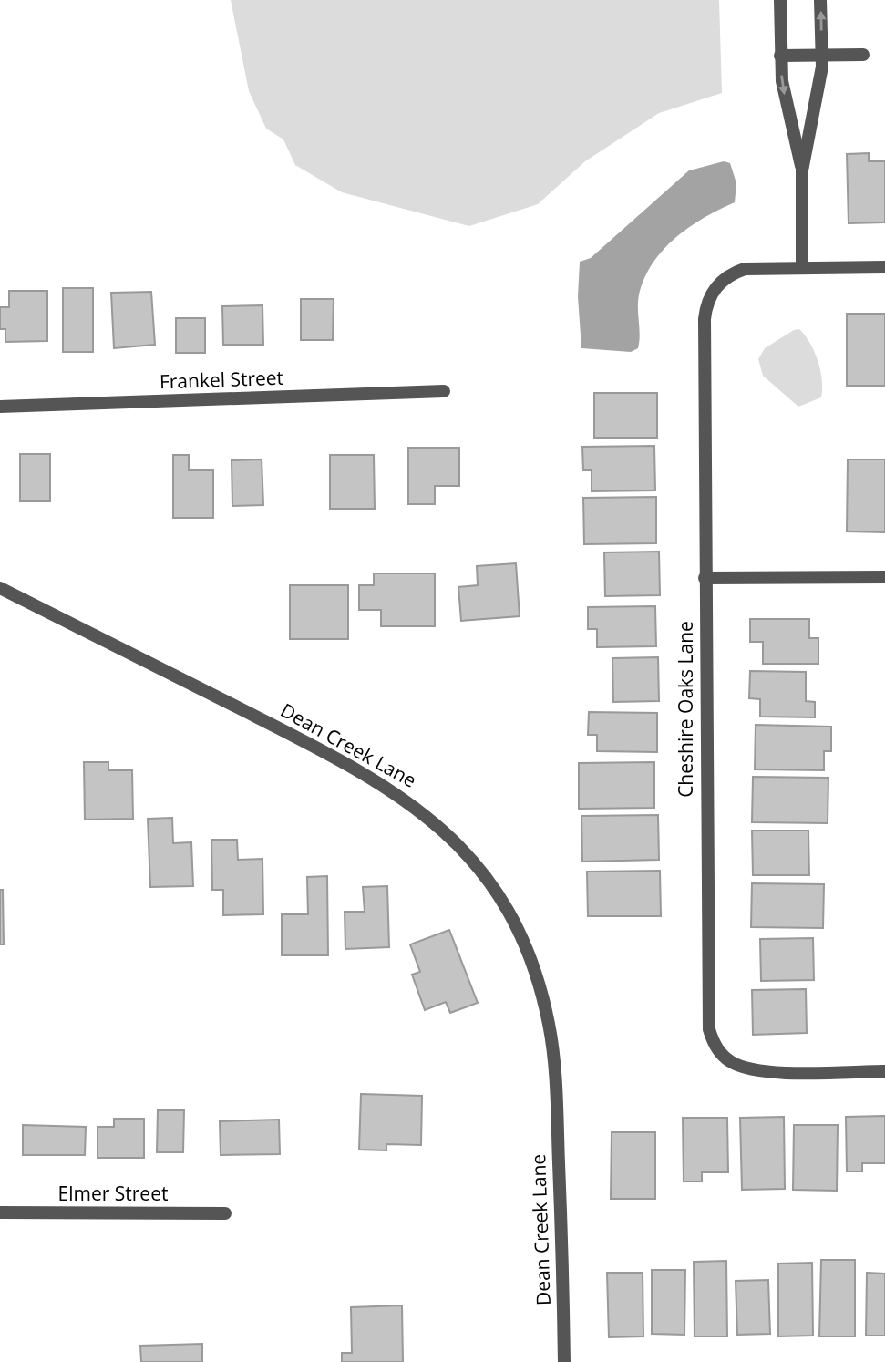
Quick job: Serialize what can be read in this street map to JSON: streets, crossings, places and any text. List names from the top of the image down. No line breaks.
{"streets":{"street":["Frankel Street","Cheshire Oaks Lane","Dean Creek Lane","Elmer Street"]}}
